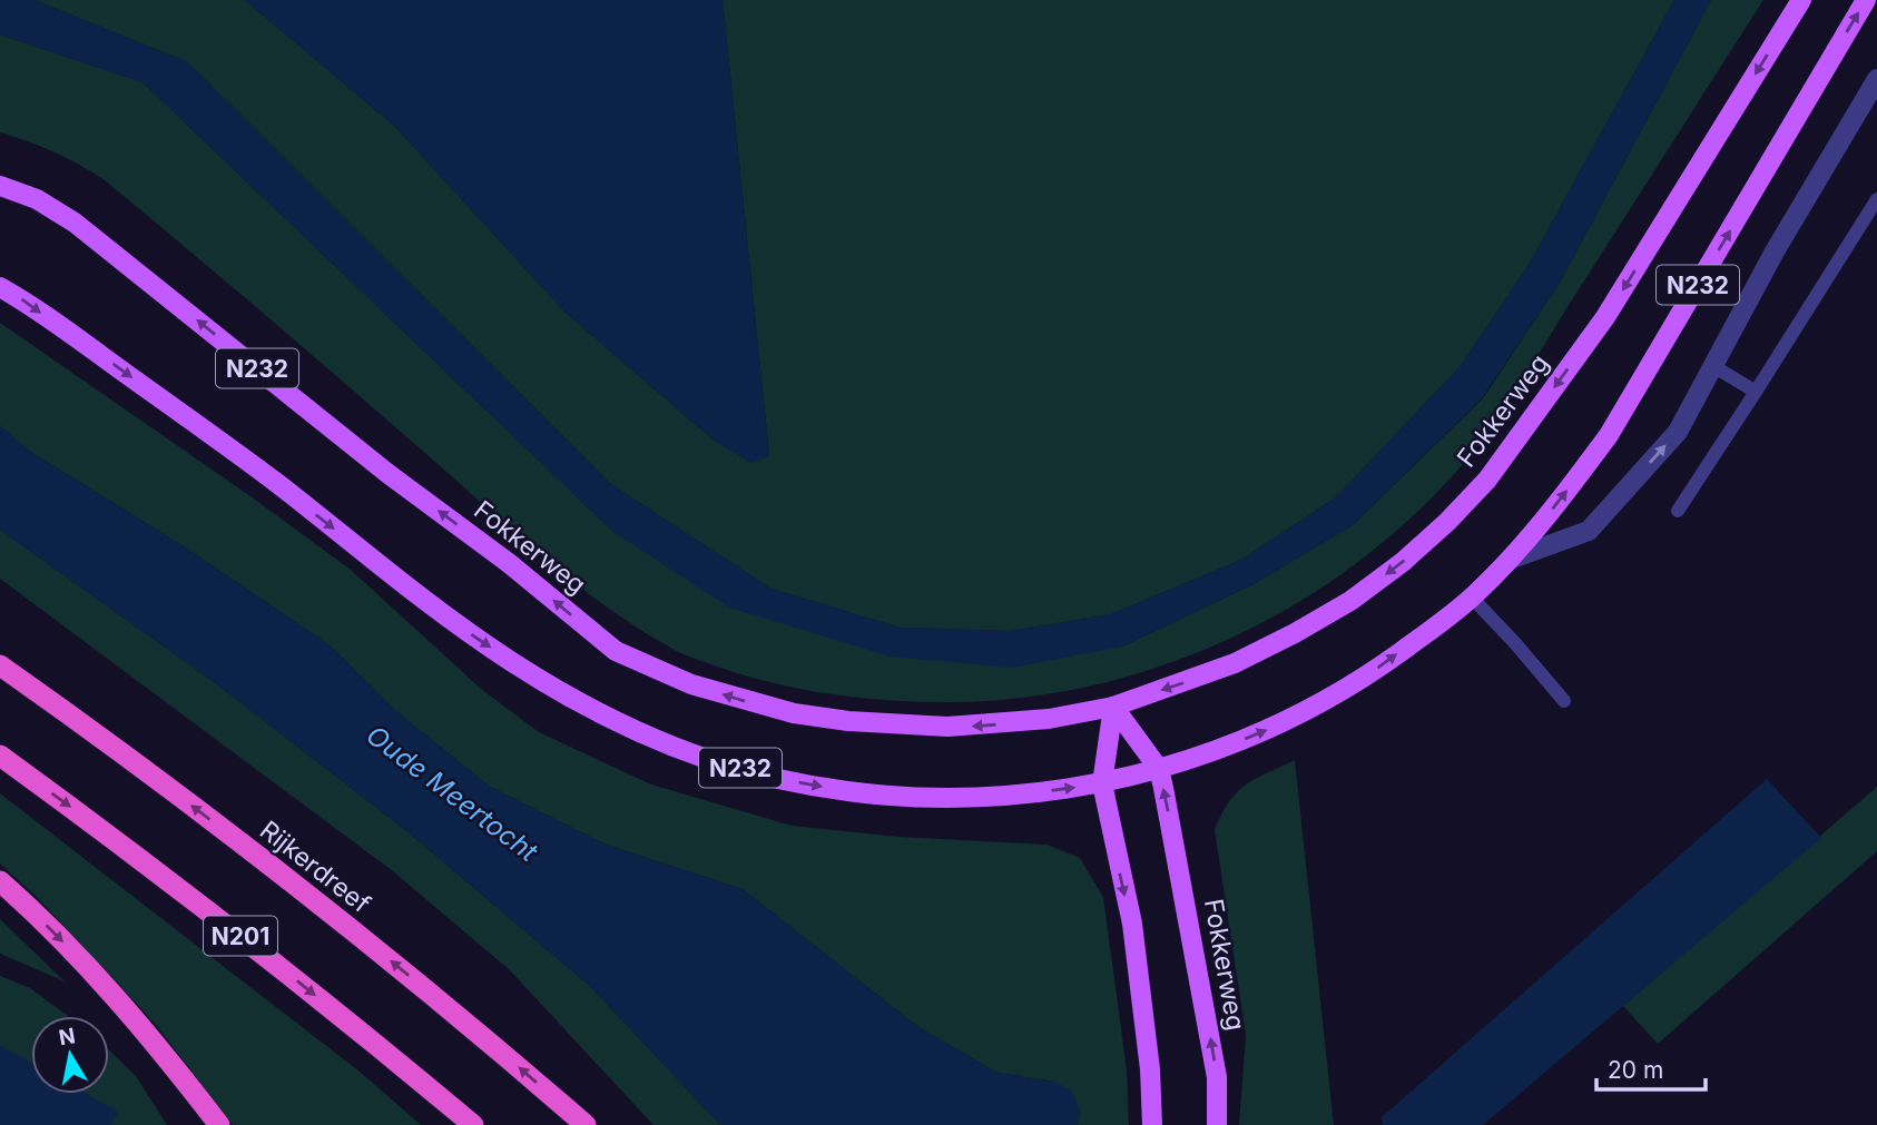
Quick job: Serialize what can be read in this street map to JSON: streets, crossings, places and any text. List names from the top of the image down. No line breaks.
{"streets":{"highway":["Rijkerdreef","N201"],"main road":["N232","Fokkerweg"]},"crossings":[["N232","Fokkerweg"]],"water":["Oude Meertocht"],"scale_bar":"20 m","north":"top"}
